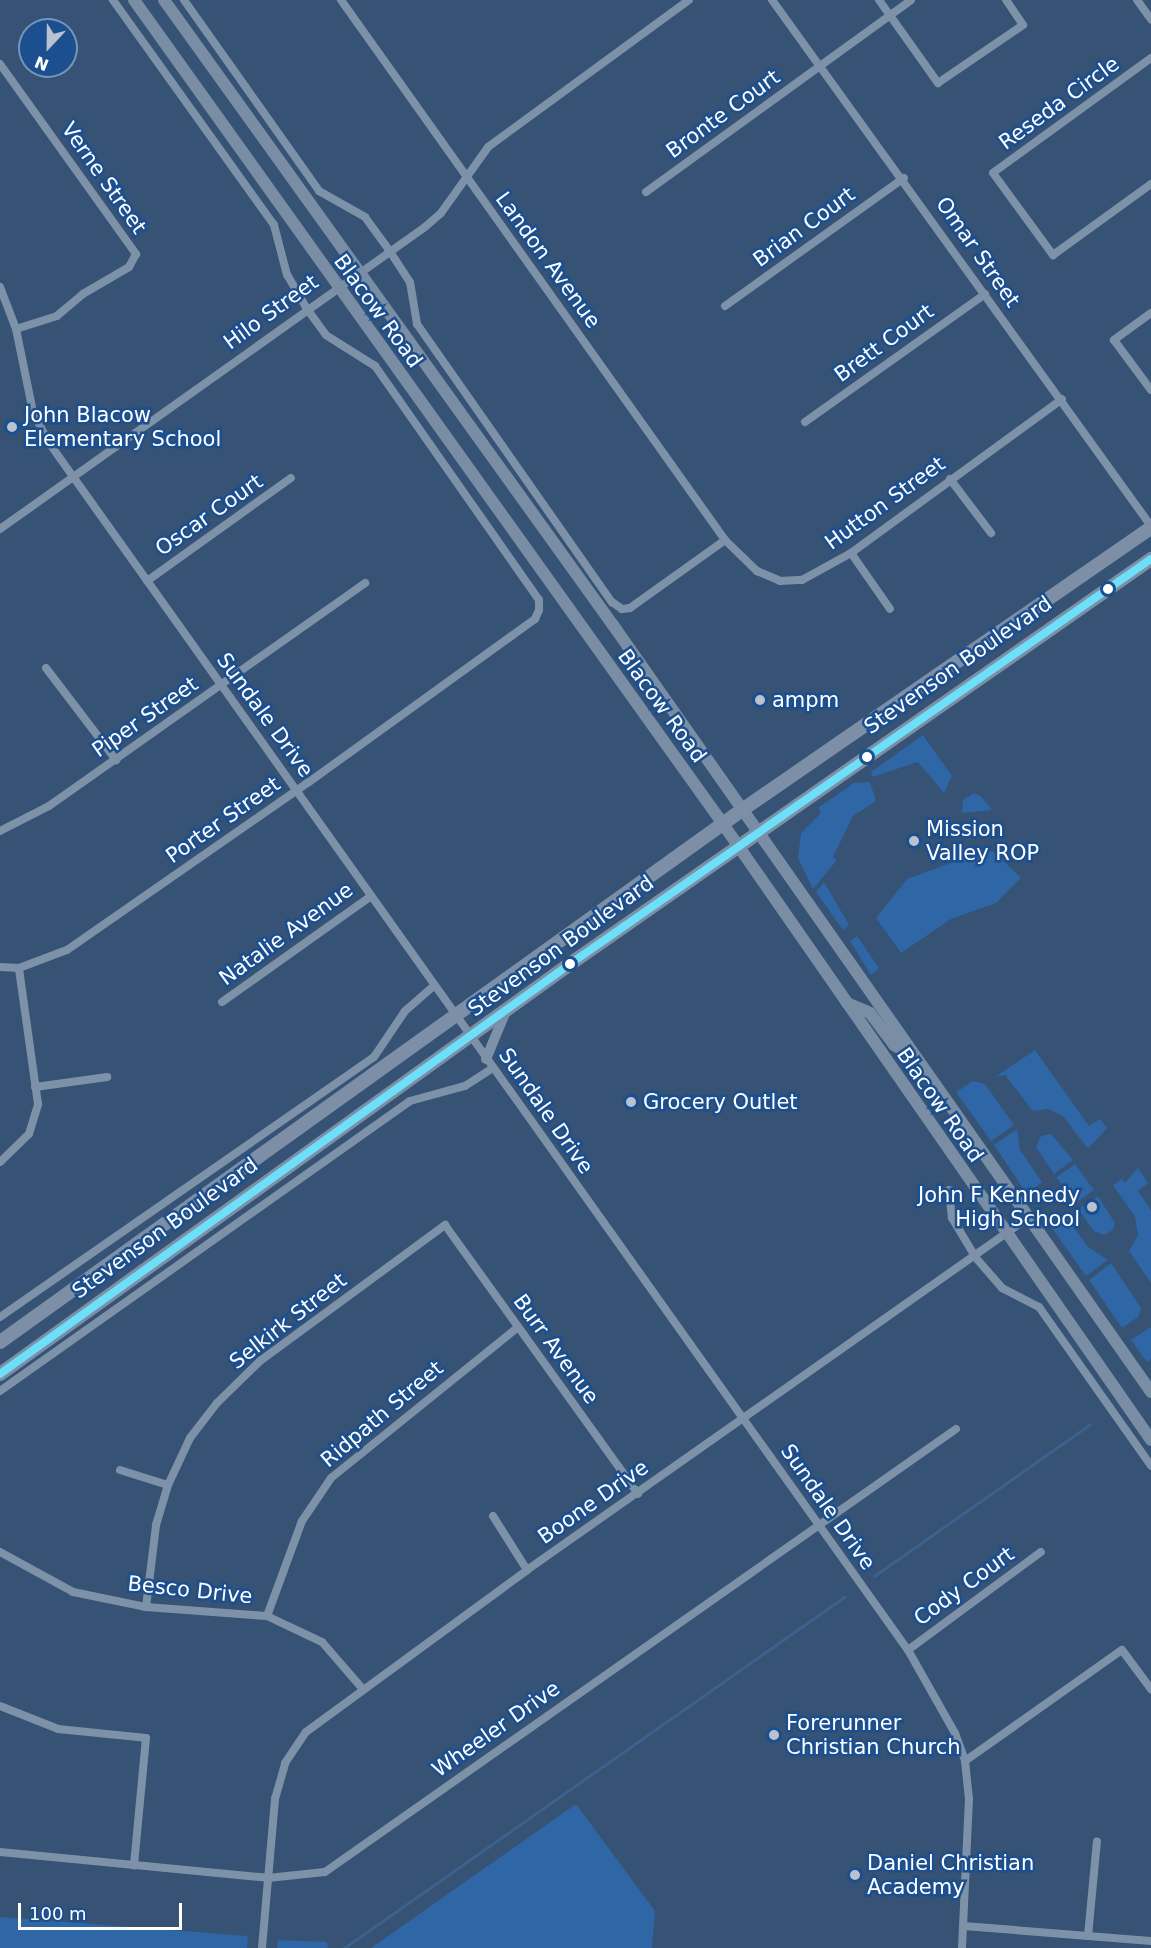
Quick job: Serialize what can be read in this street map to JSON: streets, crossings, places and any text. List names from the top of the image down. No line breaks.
{"streets":{"main road":["Blacow Road","Stevenson Boulevard"],"street":["Reseda Circle","Bronte Court","Verne Street","Brian Court","Omar Street","Landon Avenue","Hilo Street","Brett Court","Hutton Street","Oscar Court","Sundale Drive","Piper Street","Porter Street","Natalie Avenue","Selkirk Street","Burr Avenue","Ridpath Street","Boone Drive","Cody Court","Besco Drive","Wheeler Drive"]},"crossings":[["Bronte Court","Omar Street"],["Verne Street","Sundale Drive"],["Brian Court","Omar Street"],["Omar Street","Brett Court"],["Omar Street","Hutton Street"],["Omar Street","Stevenson Boulevard"],["Landon Avenue","Blacow Road"],["Landon Avenue","Hilo Street"],["Landon Avenue","Hutton Street"],["Blacow Road","Hilo Street"],["Blacow Road","Hutton Street"],["Blacow Road","Stevenson Boulevard"],["Blacow Road","Porter Street"],["Blacow Road","Boone Drive"],["Hilo Street","Sundale Drive"],["Oscar Court","Sundale Drive"],["Stevenson Boulevard","Sundale Drive"],["Sundale Drive","Piper Street"],["Sundale Drive","Porter Street"],["Sundale Drive","Natalie Avenue"],["Sundale Drive","Boone Drive"],["Sundale Drive","Cody Court"],["Sundale Drive","Wheeler Drive"],["Selkirk Street","Burr Avenue"],["Selkirk Street","Besco Drive"],["Burr Avenue","Ridpath Street"],["Burr Avenue","Boone Drive"],["Ridpath Street","Besco Drive"],["Boone Drive","Besco Drive"],["Boone Drive","Wheeler Drive"]],"places":["John Blacow Elementary School","ampm","Mission Valley ROP","Grocery Outlet","John F Kennedy High School","Forerunner Christian Church","Daniel Christian Academy"],"scale_bar":"100 m","north":"bottom"}
